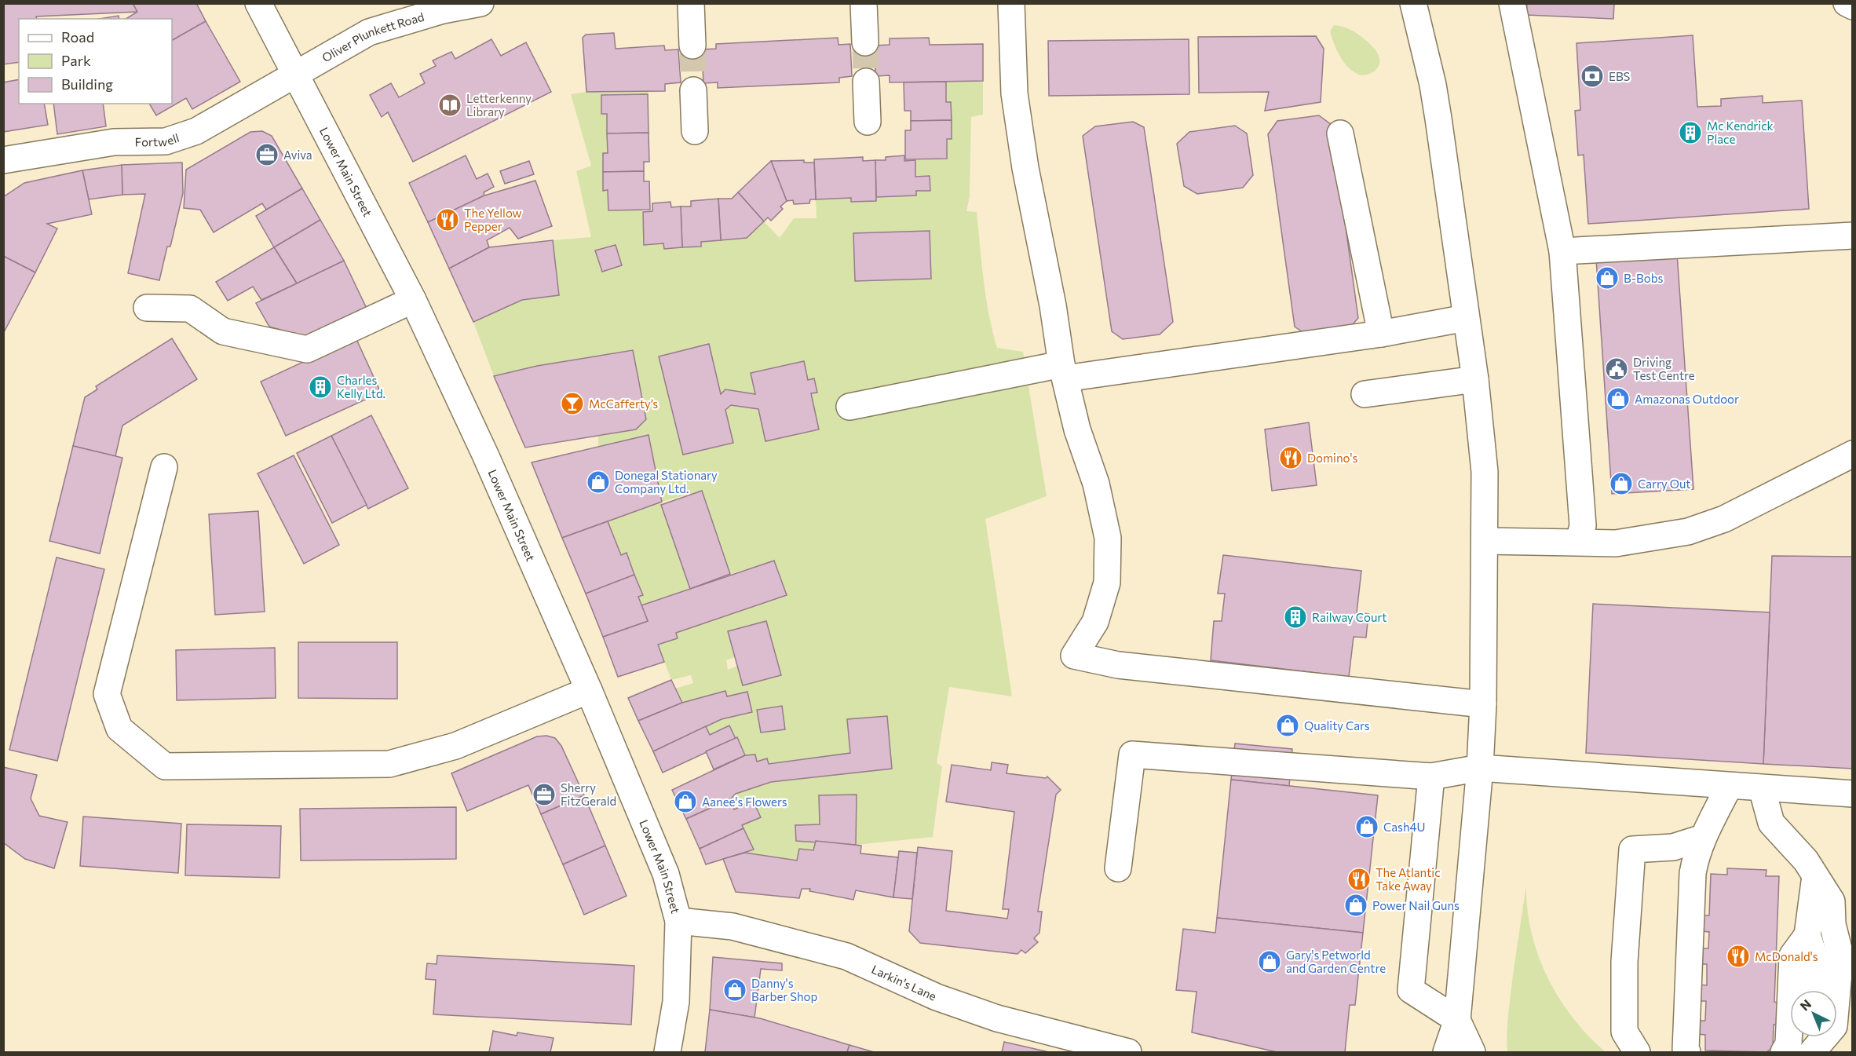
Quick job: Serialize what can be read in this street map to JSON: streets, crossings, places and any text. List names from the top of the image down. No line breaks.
{"streets":{"street":["Oliver Plunkett Road","Fortwell","Lower Main Street","Larkin's Lane"]},"crossings":[["Oliver Plunkett Road","Fortwell"],["Oliver Plunkett Road","Lower Main Street"],["Fortwell","Lower Main Street"],["Lower Main Street","Larkin's Lane"]],"places":{"bank":["EBS"],"library":["Letterkenny Library"],"building":["Mc Kendrick Place","Charles Kelly Ltd.","Railway Court"],"office":["Aviva","Sherry FitzGerald"],"restaurant":["The Yellow Pepper","Domino's","The Atlantic Take Away","McDonald's"],"shop":["B-Bobs","Amazonas Outdoor","Donegal Stationary Company Ltd.","Carry Out","Quality Cars","Aanee's Flowers","Cash4U","Power Nail Guns","Gary's Petworld and Garden Centre","Danny's Barber Shop"],"public building":["Driving Test Centre"],"bar":["McCafferty’s"]},"legend":["Road","Park","Building"],"north":"top left"}
